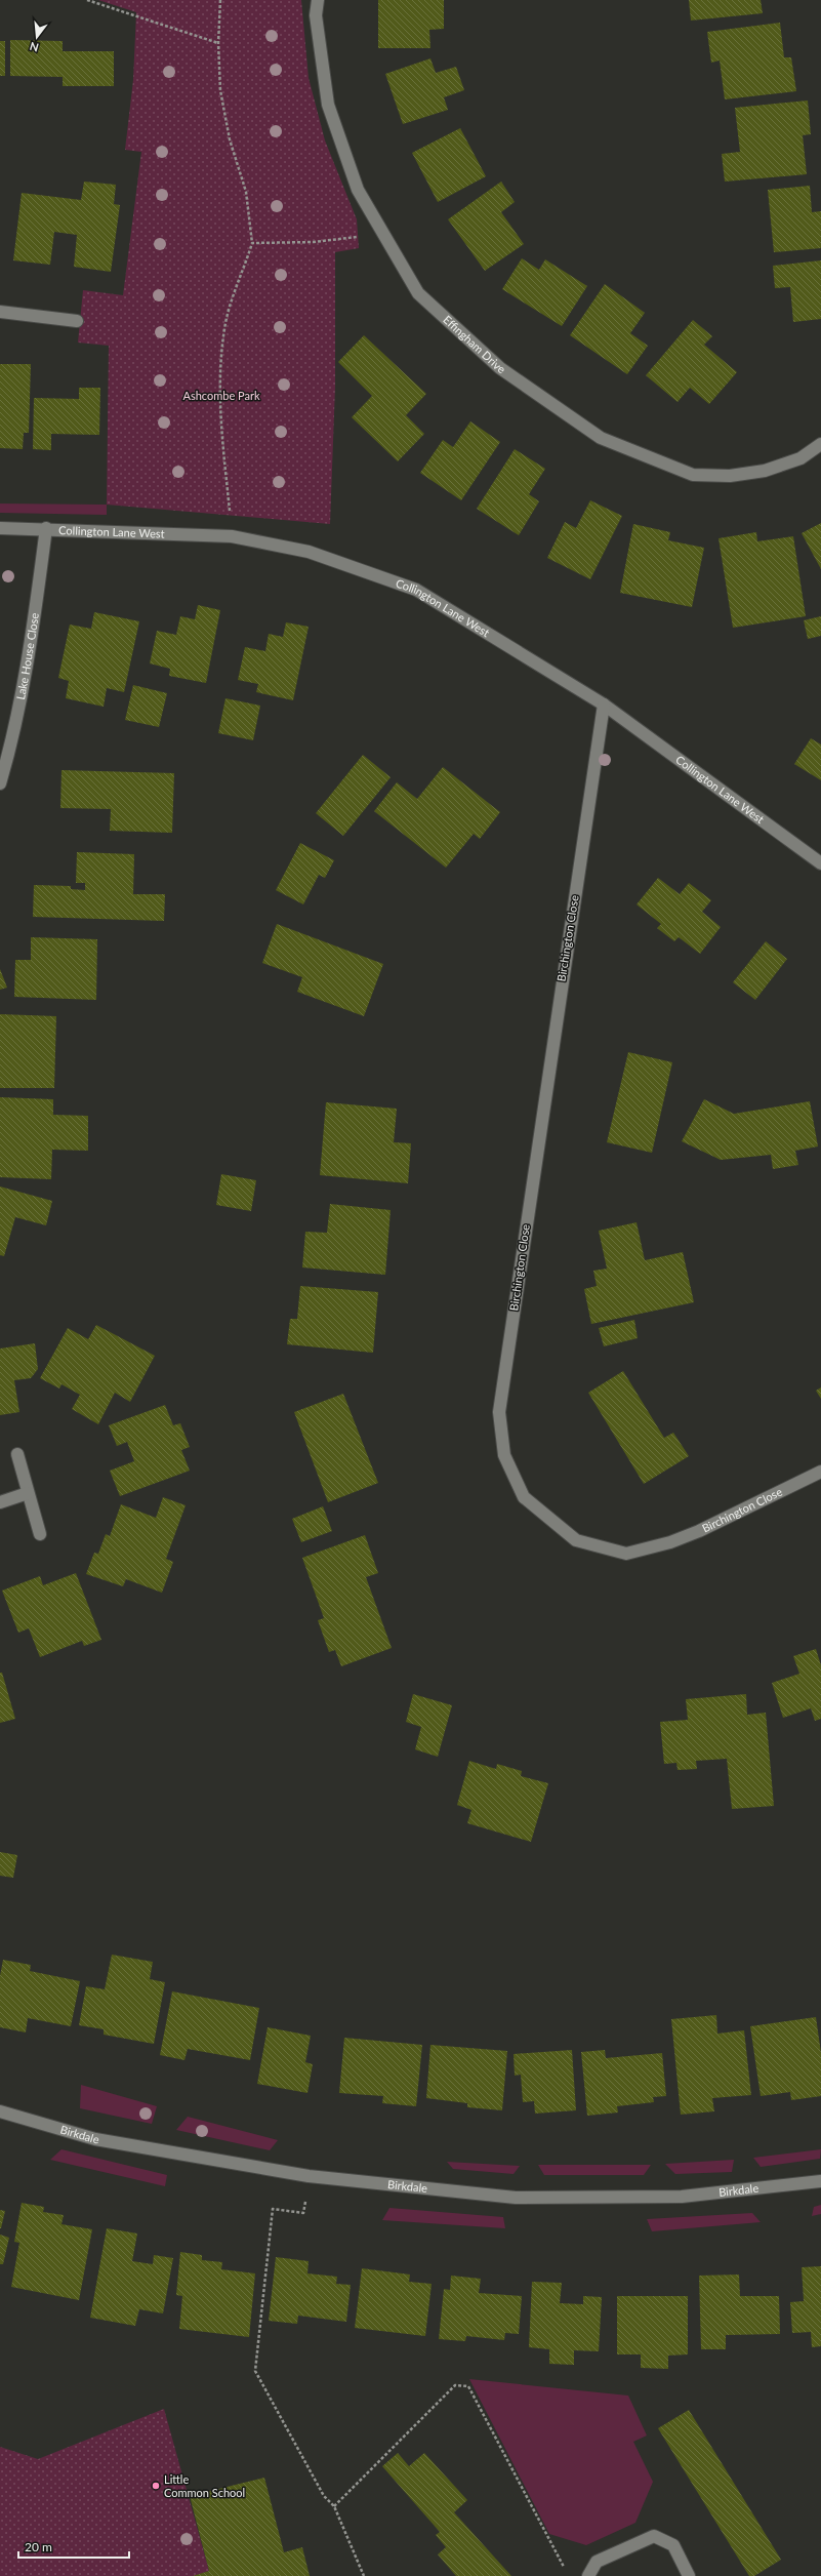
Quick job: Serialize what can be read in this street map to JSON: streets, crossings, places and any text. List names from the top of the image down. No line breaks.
{"streets":{"street":["Effingham Drive","Collington Lane West","Lake House Close","Birchington Close","Birkdale"]},"crossings":[["Collington Lane West","Lake House Close"],["Collington Lane West","Birchington Close"]],"parks":["Ashcombe Park"],"places":["Little Common School"],"scale_bar":"20 m","north":"bottom"}
